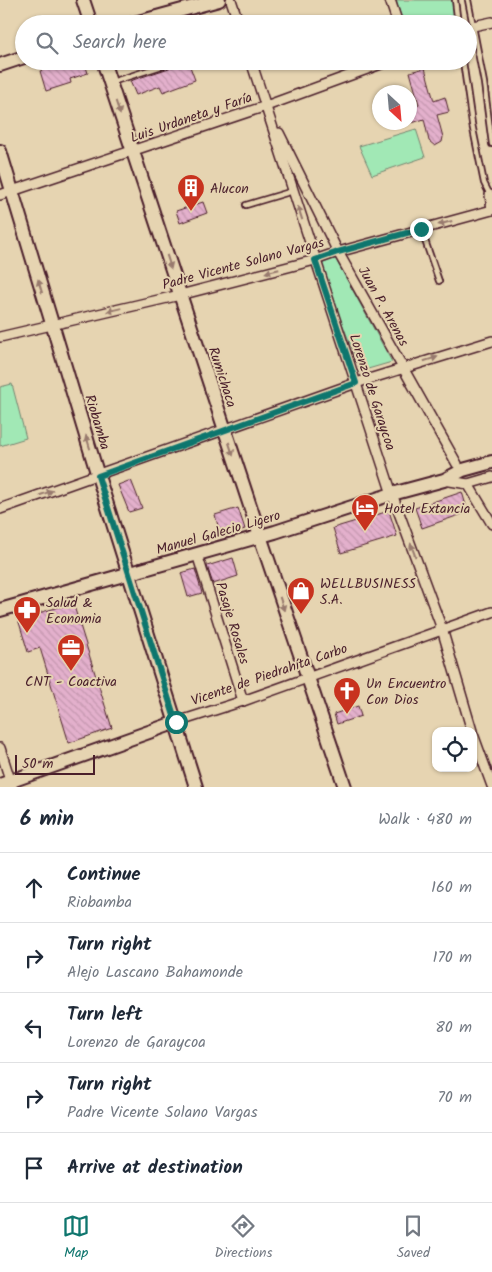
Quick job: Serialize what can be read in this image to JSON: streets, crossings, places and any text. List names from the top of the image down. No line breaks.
{"streets":{"street":["Luis Urdaneta y Faría","Padre Vicente Solano Vargas","Juan P. Arenas","Rumichaca","Lorenzo de Garaycoa","Riobamba","Manuel Galecio Ligero","Pasaje Rosales","Vicente de Piedrahíta Carbo"]},"crossings":[["Luis Urdaneta y Faría","Juan P. Arenas"],["Luis Urdaneta y Faría","Rumichaca"],["Luis Urdaneta y Faría","Lorenzo de Garaycoa"],["Luis Urdaneta y Faría","Riobamba"],["Padre Vicente Solano Vargas","Juan P. Arenas"],["Padre Vicente Solano Vargas","Rumichaca"],["Padre Vicente Solano Vargas","Lorenzo de Garaycoa"],["Padre Vicente Solano Vargas","Riobamba"],["Juan P. Arenas","Lorenzo de Garaycoa"],["Rumichaca","Manuel Galecio Ligero"],["Rumichaca","Vicente de Piedrahíta Carbo"],["Lorenzo de Garaycoa","Manuel Galecio Ligero"],["Lorenzo de Garaycoa","Vicente de Piedrahíta Carbo"],["Riobamba","Manuel Galecio Ligero"],["Riobamba","Vicente de Piedrahíta Carbo"],["Manuel Galecio Ligero","Pasaje Rosales"],["Pasaje Rosales","Vicente de Piedrahíta Carbo"]],"one_way":["Padre Vicente Solano Vargas","Rumichaca","Riobamba"],"places":{"building":["Alucon"],"hotel":["Hotel Extancia"],"shop":["WELLBUSINESS S.A."],"pharmacy":["Salud & Economia"],"office":["CNT - Coactiva"],"church":["Un Encuentro Con Dios"]},"scale_bar":"50 m","north":"bottom right","page":{"search":"Search here","scale":"50 m","heading":["6 min","Walk · 480 m"],"list":[["Continue","Riobamba","160 m"],["Turn right","Alejo Lascano Bahamonde","170 m"],["Turn left","Lorenzo de Garaycoa","80 m"],["Turn right","Padre Vicente Solano Vargas","70 m"],"Arrive at destination"],"nav":["Map","Directions","Saved"]}}
